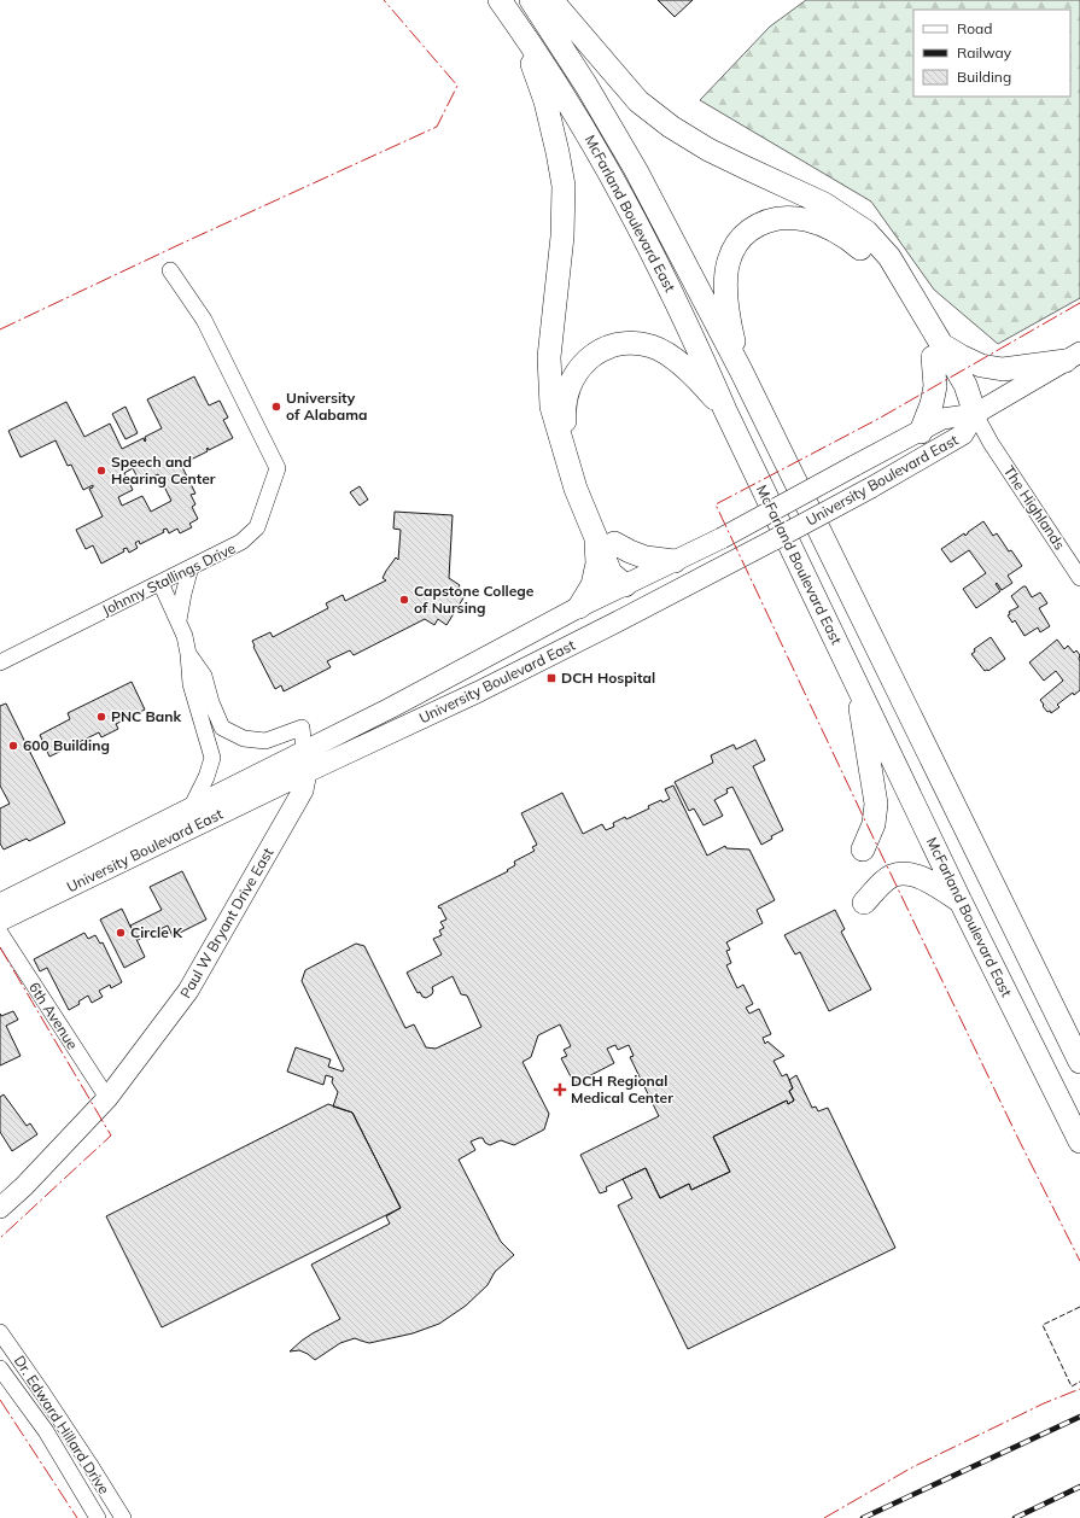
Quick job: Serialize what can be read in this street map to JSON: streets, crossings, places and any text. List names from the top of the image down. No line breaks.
{"streets":{"highway":["McFarland Boulevard East"],"main road":["University Boulevard East","Paul W Bryant Drive East"],"street":["The Highlands","Johnny Stallings Drive","6th Avenue","Dr. Edward Hillard Drive"]},"crossings":[["University Boulevard East","The Highlands"],["University Boulevard East","Paul W Bryant Drive East"],["Paul W Bryant Drive East","6th Avenue"]],"places":{"other":["University of Alabama","Speech and Hearing Center","Capstone College of Nursing","PNC Bank","600 Building","Circle K"],"transit":["DCH Hospital"],"health":["DCH Regional Medical Center"]},"legend":["Road","Railway","Building"]}
